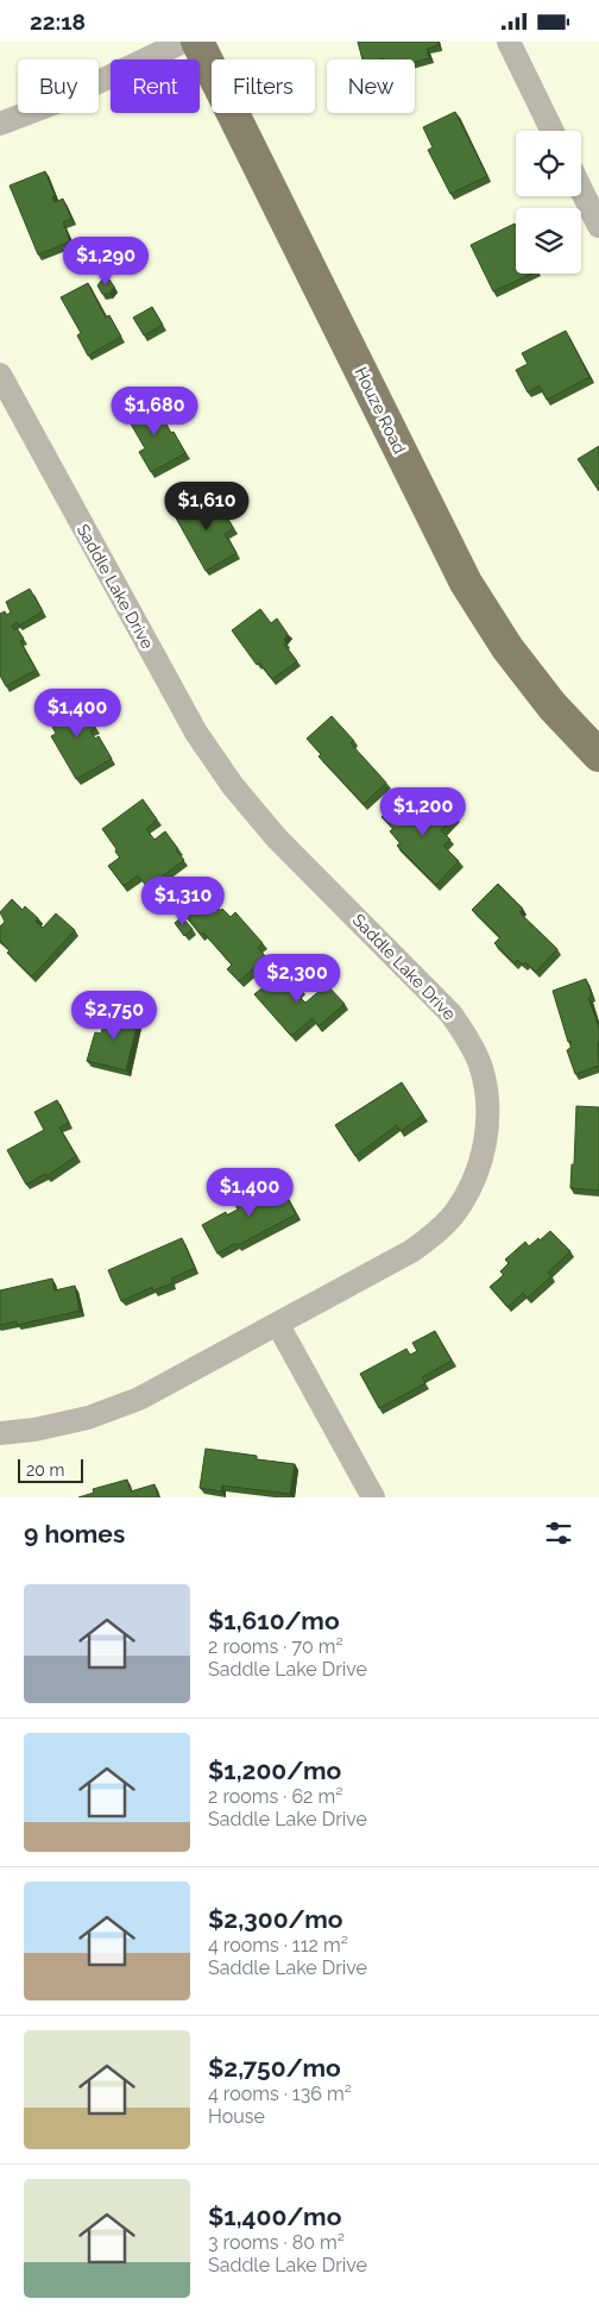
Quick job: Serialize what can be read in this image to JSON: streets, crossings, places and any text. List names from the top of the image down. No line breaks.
{"streets":{"main road":["Houze Road"],"street":["Saddle Lake Drive"]},"scale_bar":"20 m","page":{"status":"22:18","chip":["Buy","Rent","Filters","New"],"price":["$1,290","$1,680","$1,610","$1,400","$1,200","$1,310","$2,300","$2,750","$1,400"],"scale":"20 m","heading":"9 homes","list":[{"name":"$1,610/mo","note":"2 rooms · 70 m² · Saddle Lake Drive"},{"name":"$1,200/mo","note":"2 rooms · 62 m² · Saddle Lake Drive"},{"name":"$2,300/mo","note":"4 rooms · 112 m² · Saddle Lake Drive"},{"name":"$2,750/mo","note":"4 rooms · 136 m² · House"},{"name":"$1,400/mo","note":"3 rooms · 80 m² · Saddle Lake Drive"}]}}
